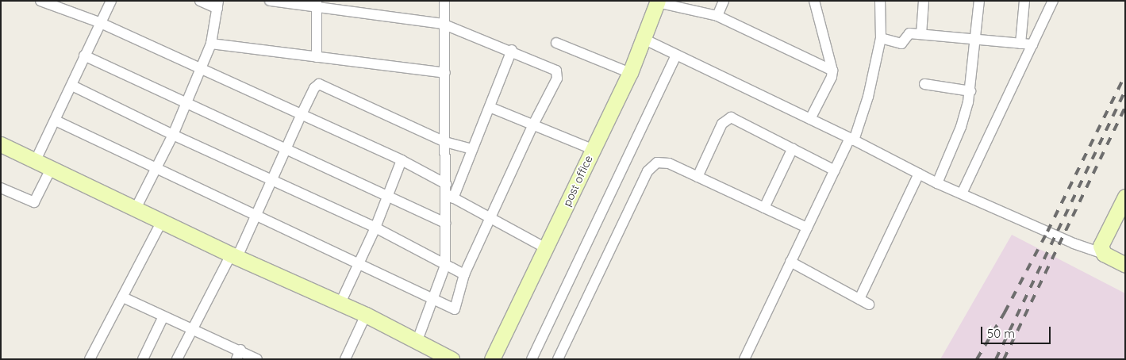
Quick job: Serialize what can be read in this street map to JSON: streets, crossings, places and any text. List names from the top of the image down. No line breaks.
{"streets":{"street":["post office"]},"scale_bar":"50 m"}
